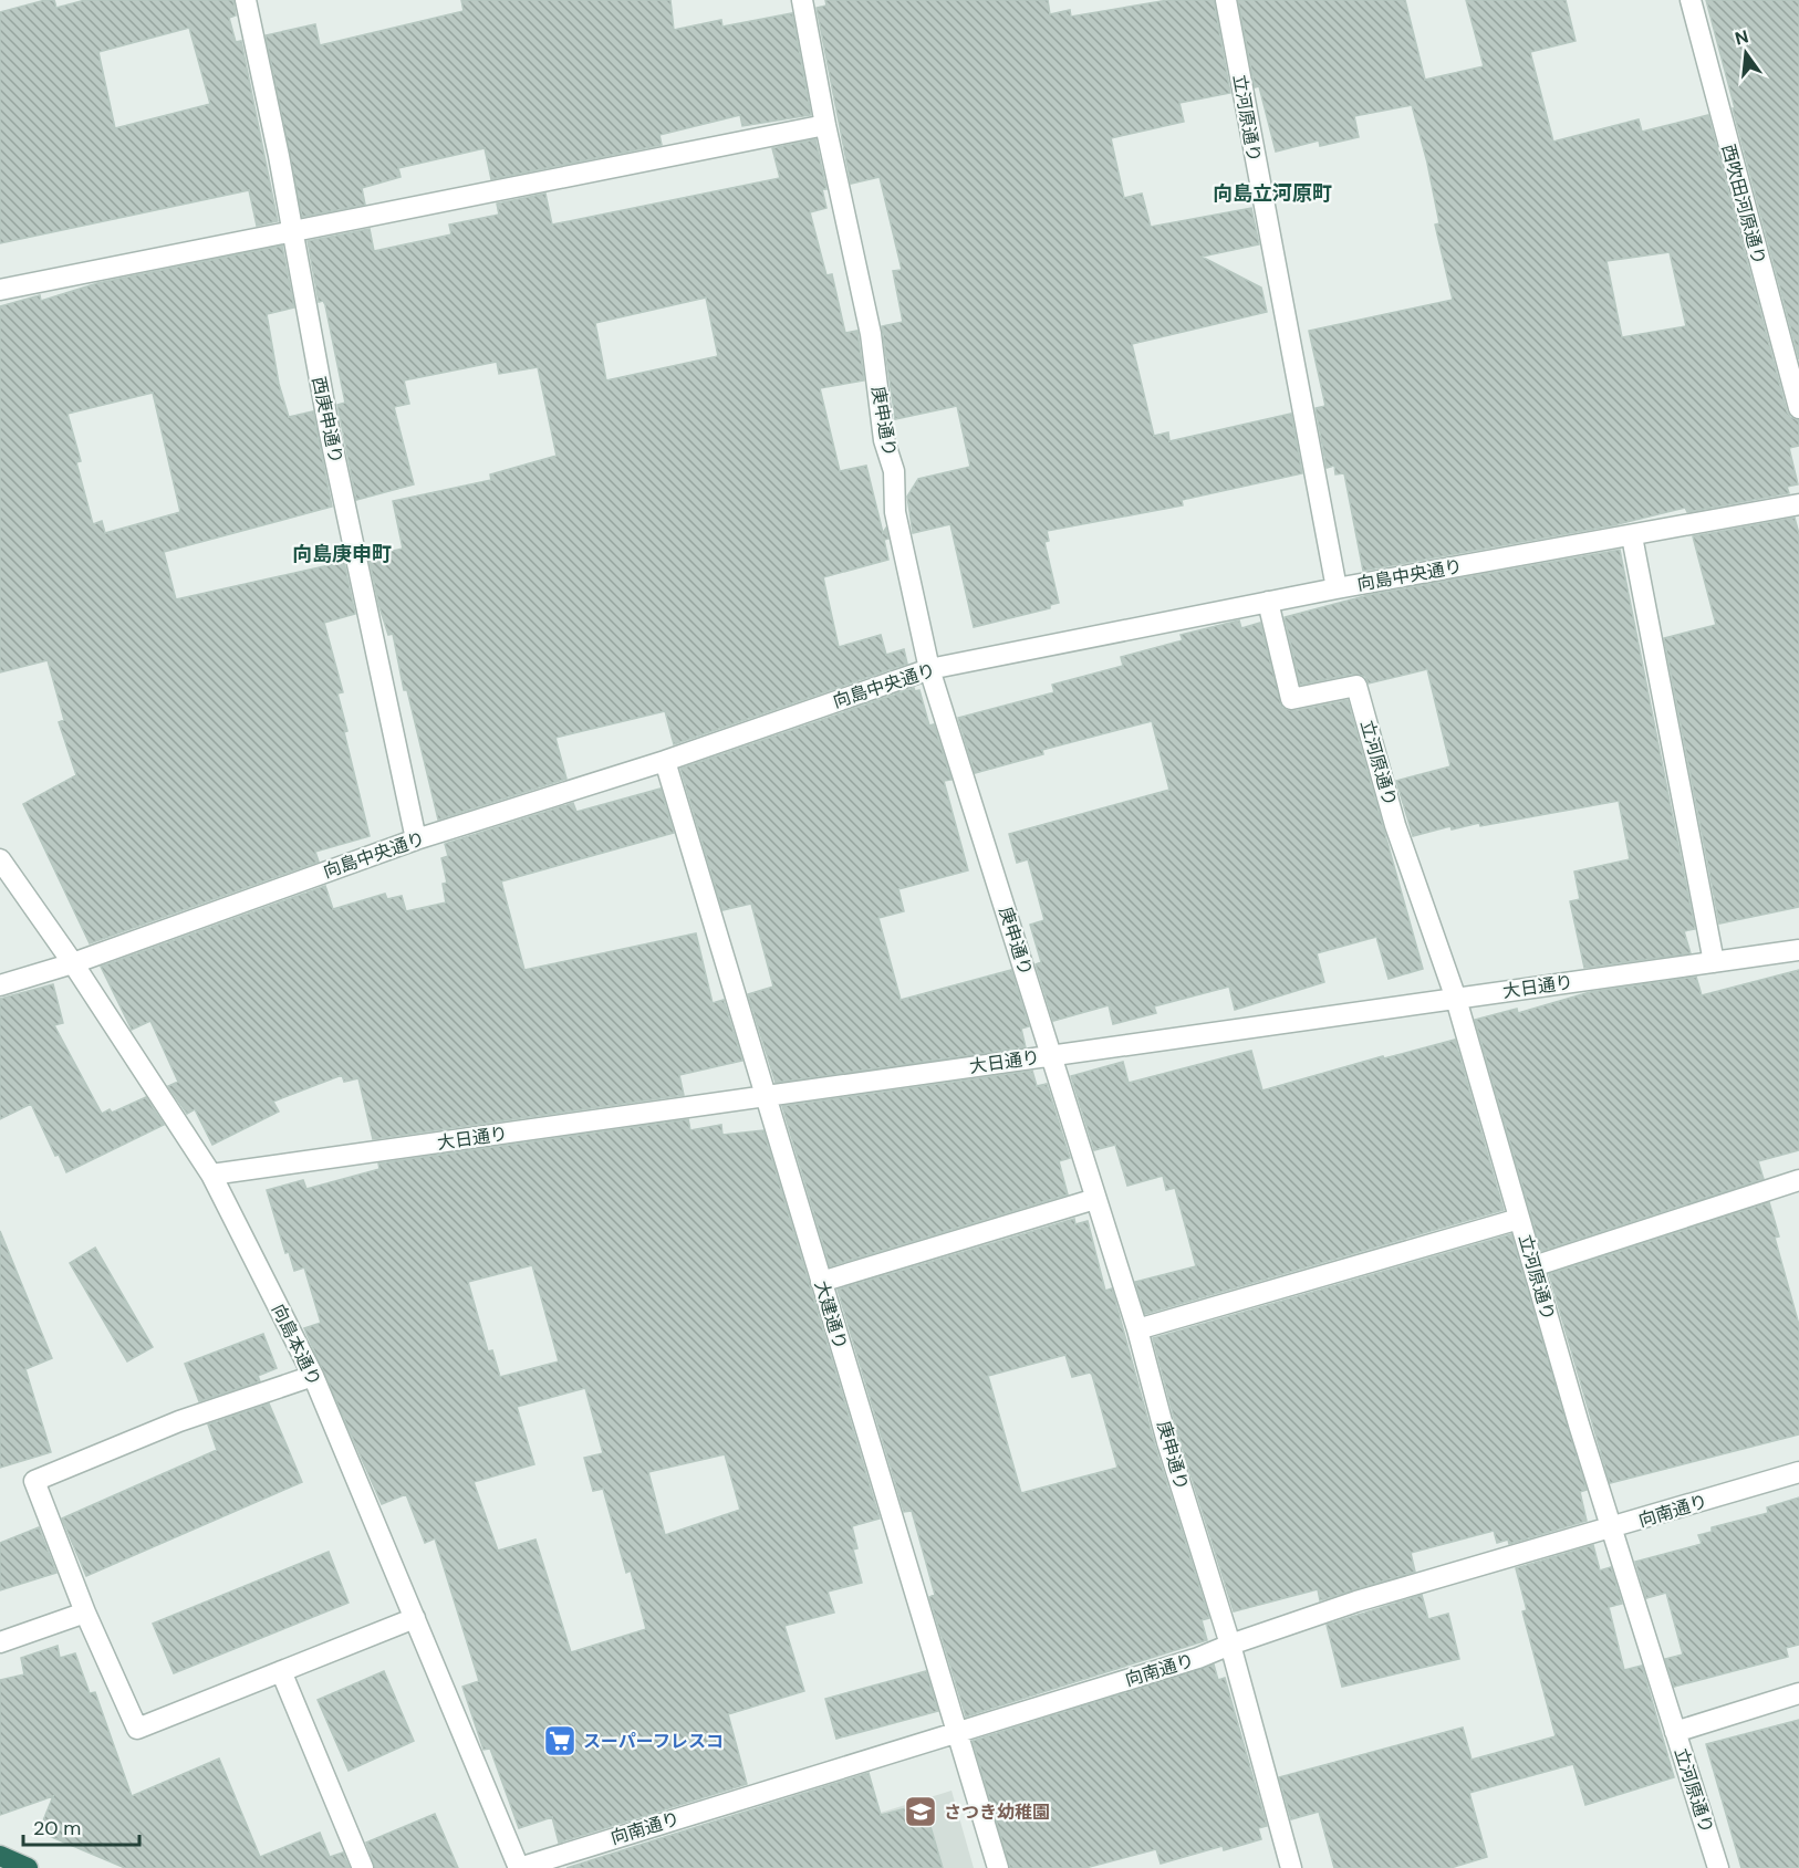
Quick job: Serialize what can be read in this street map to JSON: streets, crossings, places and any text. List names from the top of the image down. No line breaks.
{"streets":{"street":["立河原通り","西吹田河原通り","西庚申通り","庚申通り","向島中央通り","大日通り","大建通り","向島本通り","向南通り"]},"crossings":[["立河原通り","向島中央通り"],["立河原通り","大日通り"],["立河原通り","向南通り"],["西庚申通り","向島中央通り"],["庚申通り","向島中央通り"],["庚申通り","大日通り"],["庚申通り","向南通り"],["向島中央通り","大建通り"],["向島中央通り","向島本通り"],["大日通り","大建通り"],["大日通り","向島本通り"],["大建通り","向南通り"],["向島本通り","向南通り"]],"districts":["向島立河原町","向島庚申町"],"places":{"supermarket":["スーパーフレスコ"],"school or university":["さつき幼稚園"]},"scale_bar":"20 m","north":"top"}
